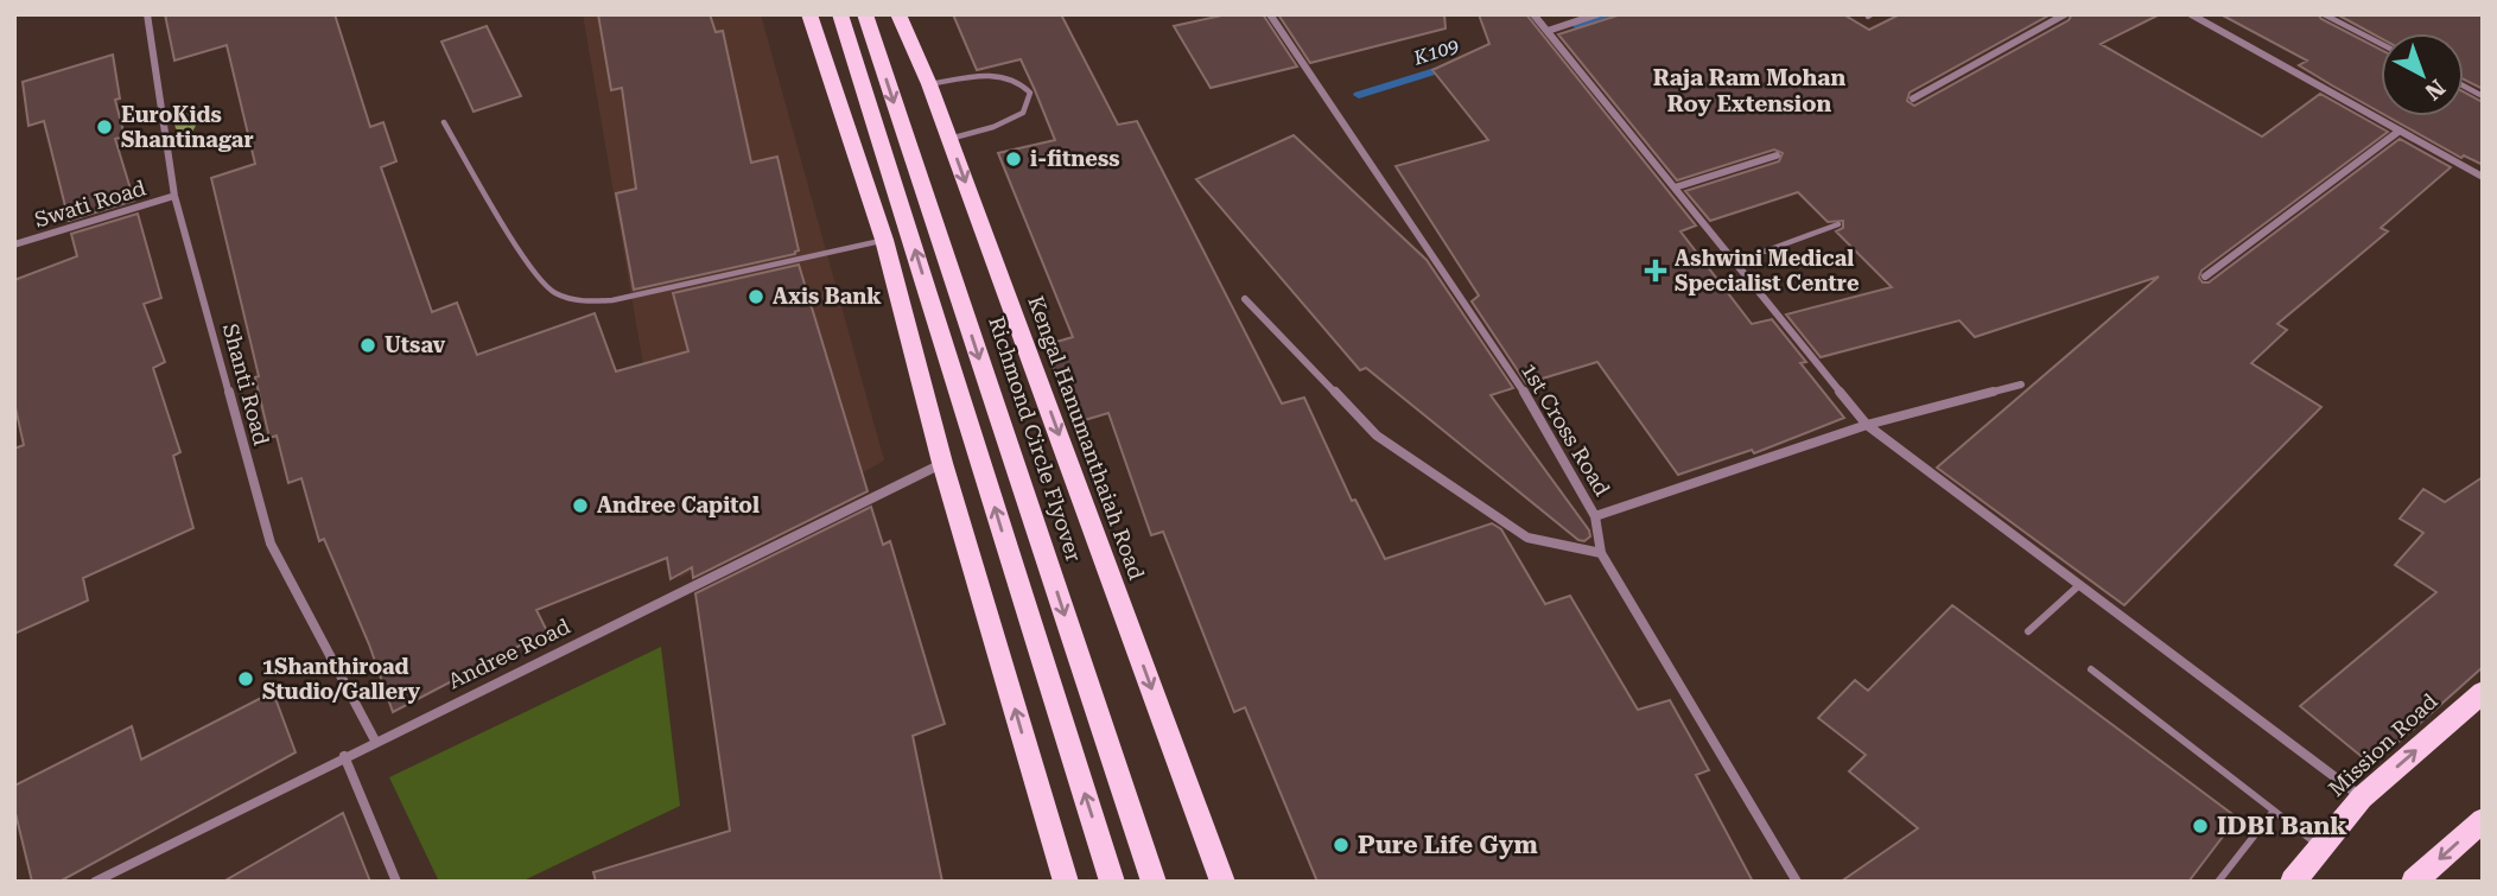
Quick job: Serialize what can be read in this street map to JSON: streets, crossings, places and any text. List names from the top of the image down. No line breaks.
{"streets":{"main road":["Kengal Hanumanthaiah Road","Richmond Circle Flyover","Mission Road"],"street":["Swati Road","Shanti Road","1st Cross Road","Andree Road"]},"crossings":[["Swati Road","Shanti Road"],["Shanti Road","Andree Road"]],"districts":["Raja Ram Mohan Roy Extension"],"water":["K109"],"places":{"other":["EuroKids Shantinagar","i-fitness","Axis Bank","Utsav","Andree Capitol","1Shanthiroad Studio/Gallery","IDBI Bank","Pure Life Gym"],"health":["Ashwini Medical Specialist Centre"]},"north":"bottom right"}
